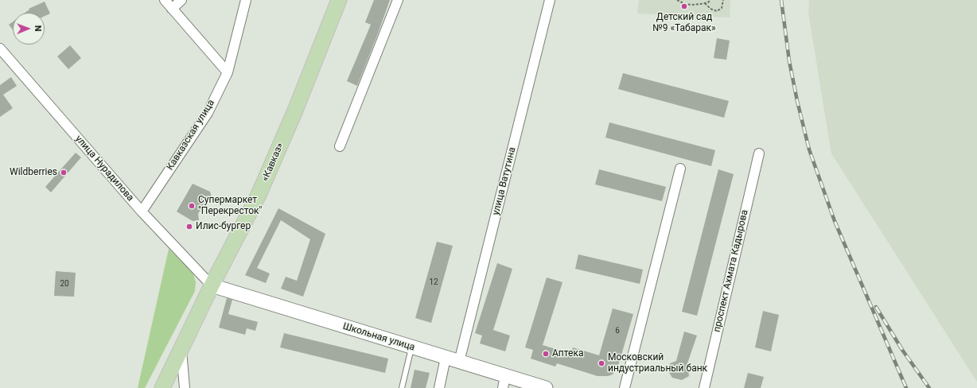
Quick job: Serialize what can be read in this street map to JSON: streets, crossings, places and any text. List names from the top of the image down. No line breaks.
{"streets":{"main road":["«Кавказ»"],"street":["Кавказская улица","улица Нурадилова","улица Ватутина","проспект Ахмата Кадырова","Школьная улица"]},"crossings":[["Кавказская улица","улица Нурадилова"],["«Кавказ»","улица Нурадилова"],["«Кавказ»","Школьная улица"],["улица Нурадилова","Школьная улица"],["улица Ватутина","Школьная улица"]],"places":["Детский сад №9 «Табарак»","Wildberries","Супермаркет \"Перекресток\"","Илис-бургер","Аптека","Московский индустриальный банк"],"house_numbers":["12","20","6"],"north":"right"}
